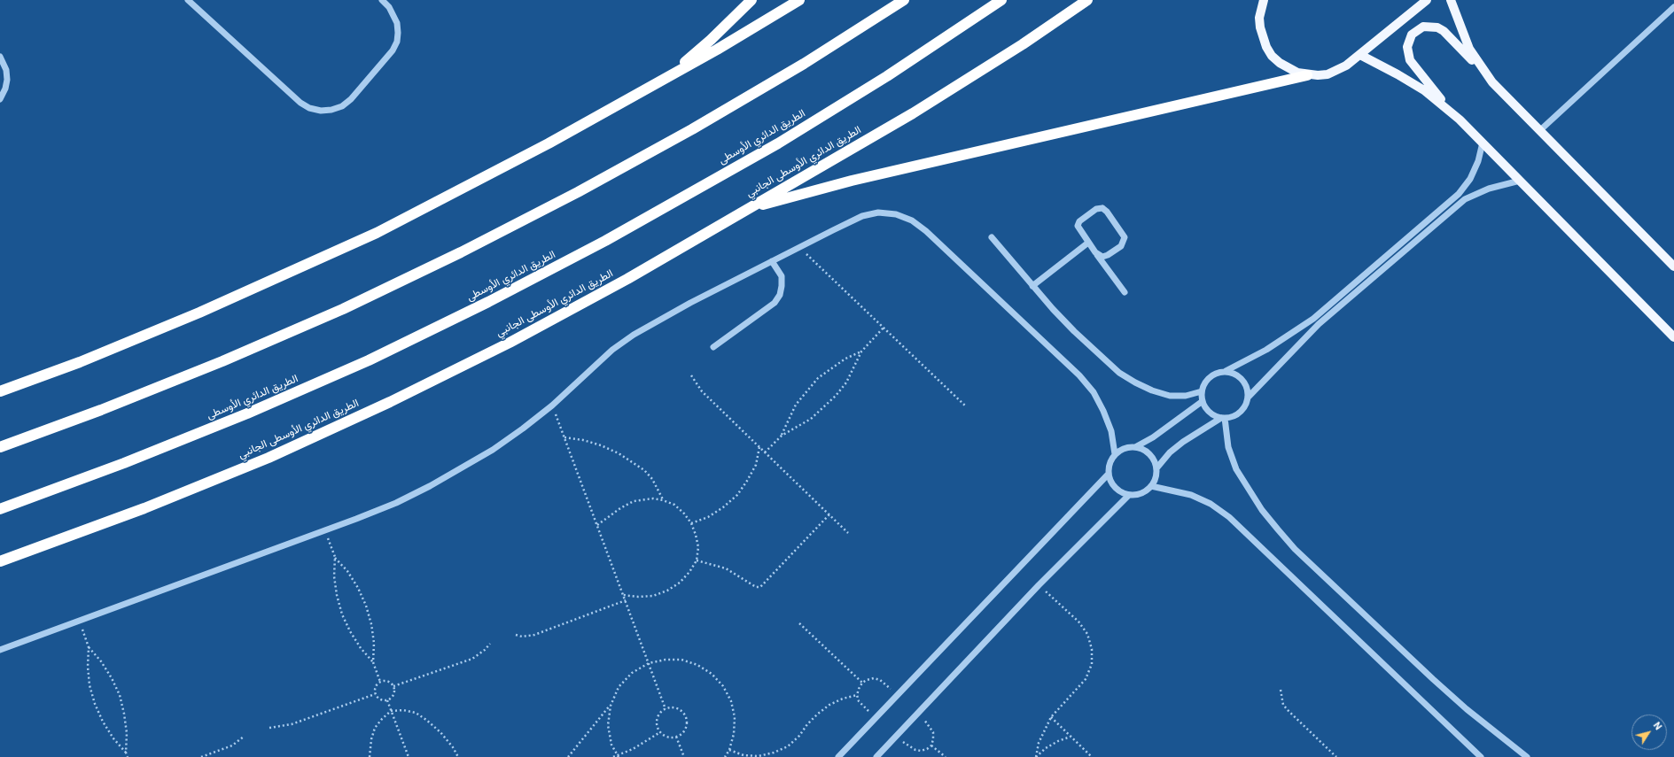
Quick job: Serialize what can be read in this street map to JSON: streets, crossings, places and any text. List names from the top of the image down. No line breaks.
{"streets":{"highway":["الطريق الدائري الأوسطى","الطريق الدائري الأوسطى الجانبي"]},"north":"top right"}
